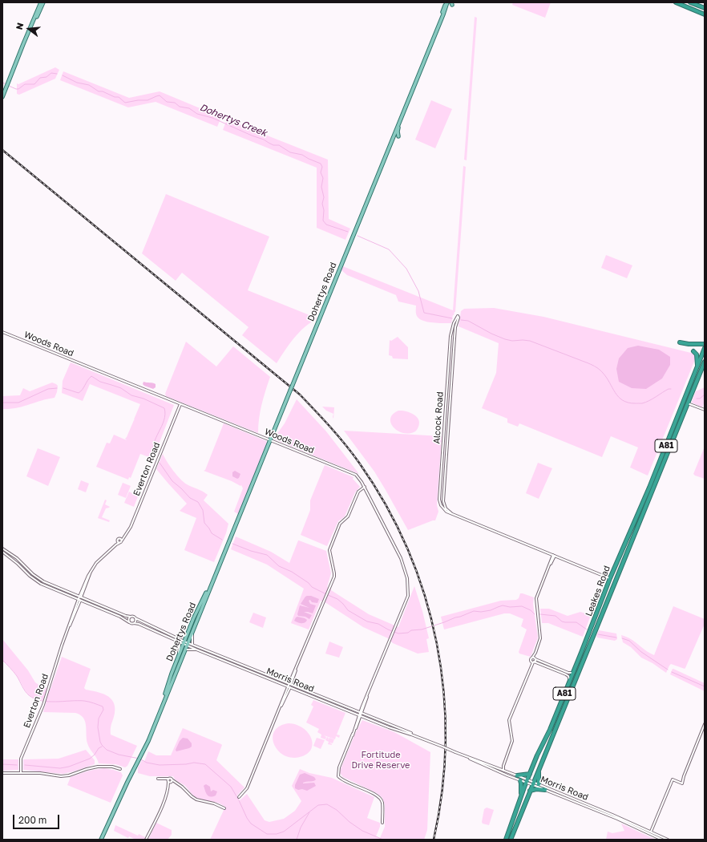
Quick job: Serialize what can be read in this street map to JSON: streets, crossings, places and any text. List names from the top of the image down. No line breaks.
{"streets":{"highway":["A81","Leakes Road"],"main road":["Dohertys Road"],"street":["Woods Road","Alcock Road","Everton Road","Morris Road"]},"crossings":[["Dohertys Road","Woods Road"],["Dohertys Road","Morris Road"],["Woods Road","Everton Road"],["Woods Road","Morris Road"],["Alcock Road","Leakes Road"],["Leakes Road","Morris Road"]],"water":["Dohertys Creek"],"parks":["Fortitude Drive Reserve"],"scale_bar":"200 m","north":"left"}
